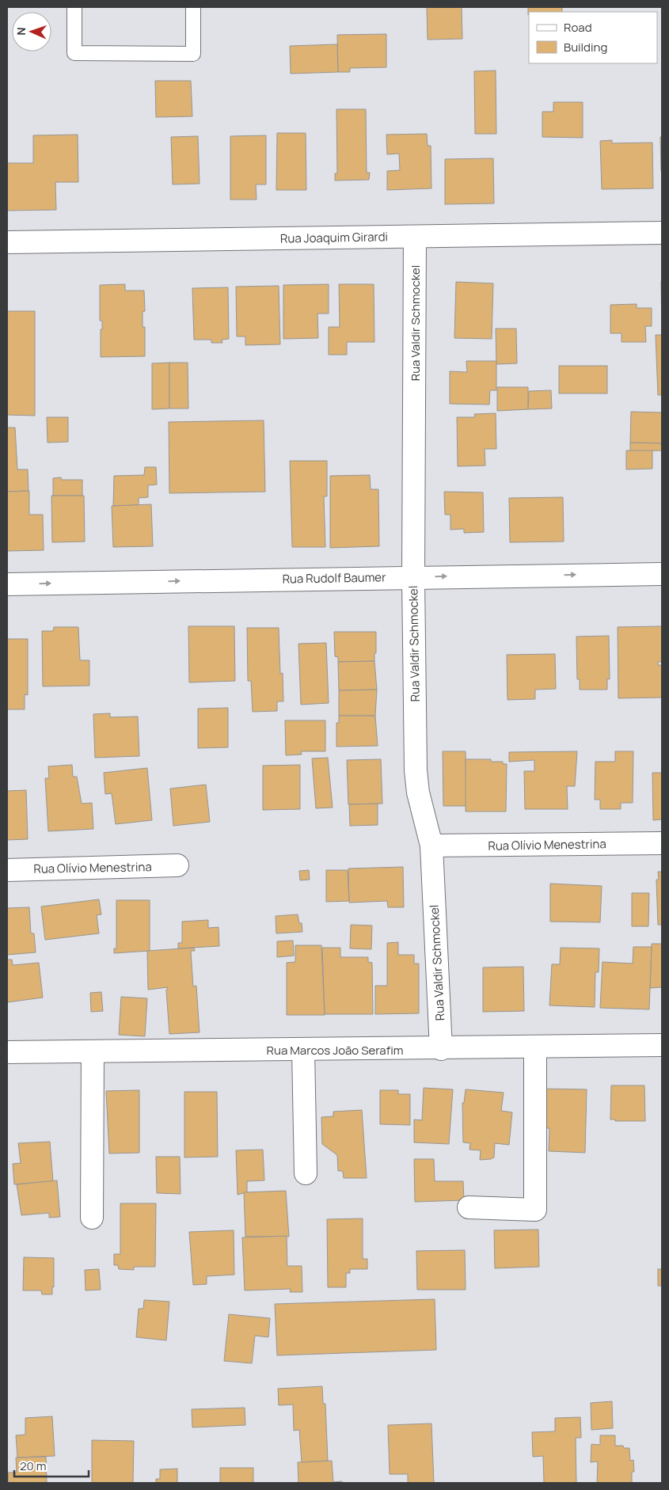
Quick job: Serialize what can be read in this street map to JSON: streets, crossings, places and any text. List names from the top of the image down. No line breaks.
{"streets":{"street":["Rua Joaquim Girardi","Rua Valdir Schmockel","Rua Rudolf Baumer","Rua Olívio Menestrina","Rua Marcos João Serafim"]},"crossings":[["Rua Joaquim Girardi","Rua Valdir Schmockel"],["Rua Valdir Schmockel","Rua Rudolf Baumer"],["Rua Valdir Schmockel","Rua Olívio Menestrina"],["Rua Valdir Schmockel","Rua Marcos João Serafim"]],"one_way":["Rua Rudolf Baumer"],"legend":["Road","Building"],"scale_bar":"20 m","north":"left"}
